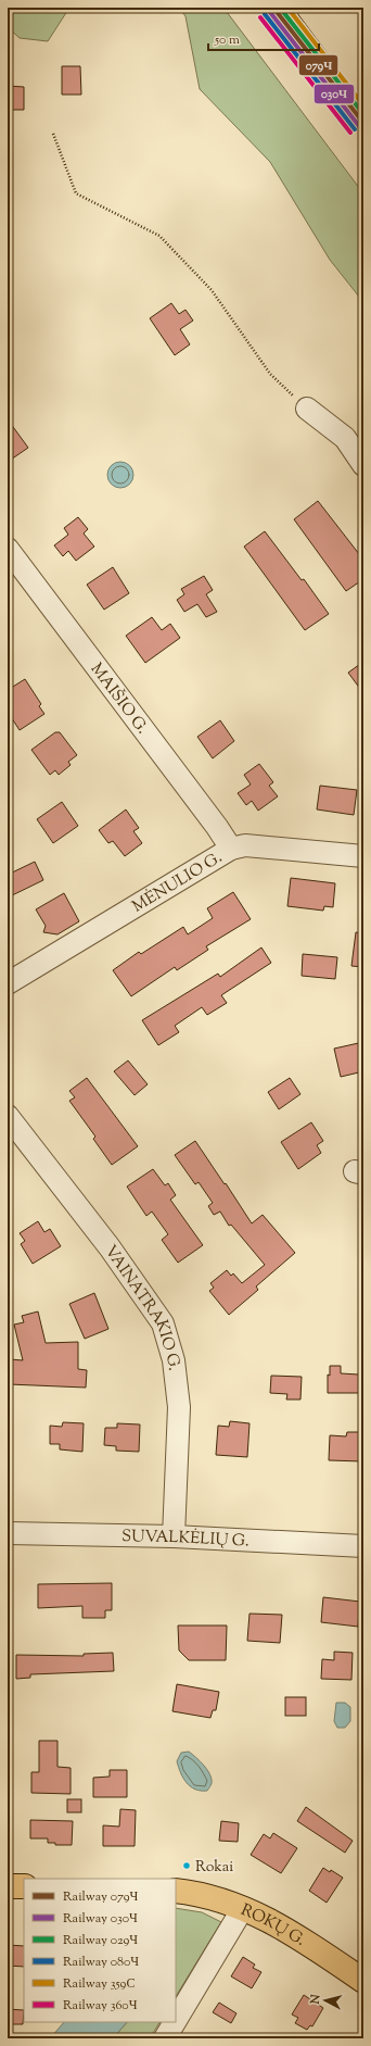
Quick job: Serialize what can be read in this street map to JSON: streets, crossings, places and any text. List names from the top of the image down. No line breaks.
{"streets":{"main road":["ROKŲ G."],"street":["MAIŠIO G.","MĖNULIO G.","VAINATRAKIO G.","SUVALKĖLIŲ G."]},"crossings":[["MAIŠIO G.","MĖNULIO G."],["VAINATRAKIO G.","SUVALKĖLIŲ G."]],"places":["Rokai"],"lines":["rail line 079Ч","rail line 029Ч","rail line 359С","rail line 030Ч","rail line 080Ч","rail line 360Ч"],"legend":["Railway 079Ч","Railway 030Ч","Railway 029Ч","Railway 080Ч","Railway 359С","Railway 360Ч"],"scale_bar":"50 m","north":"left"}
